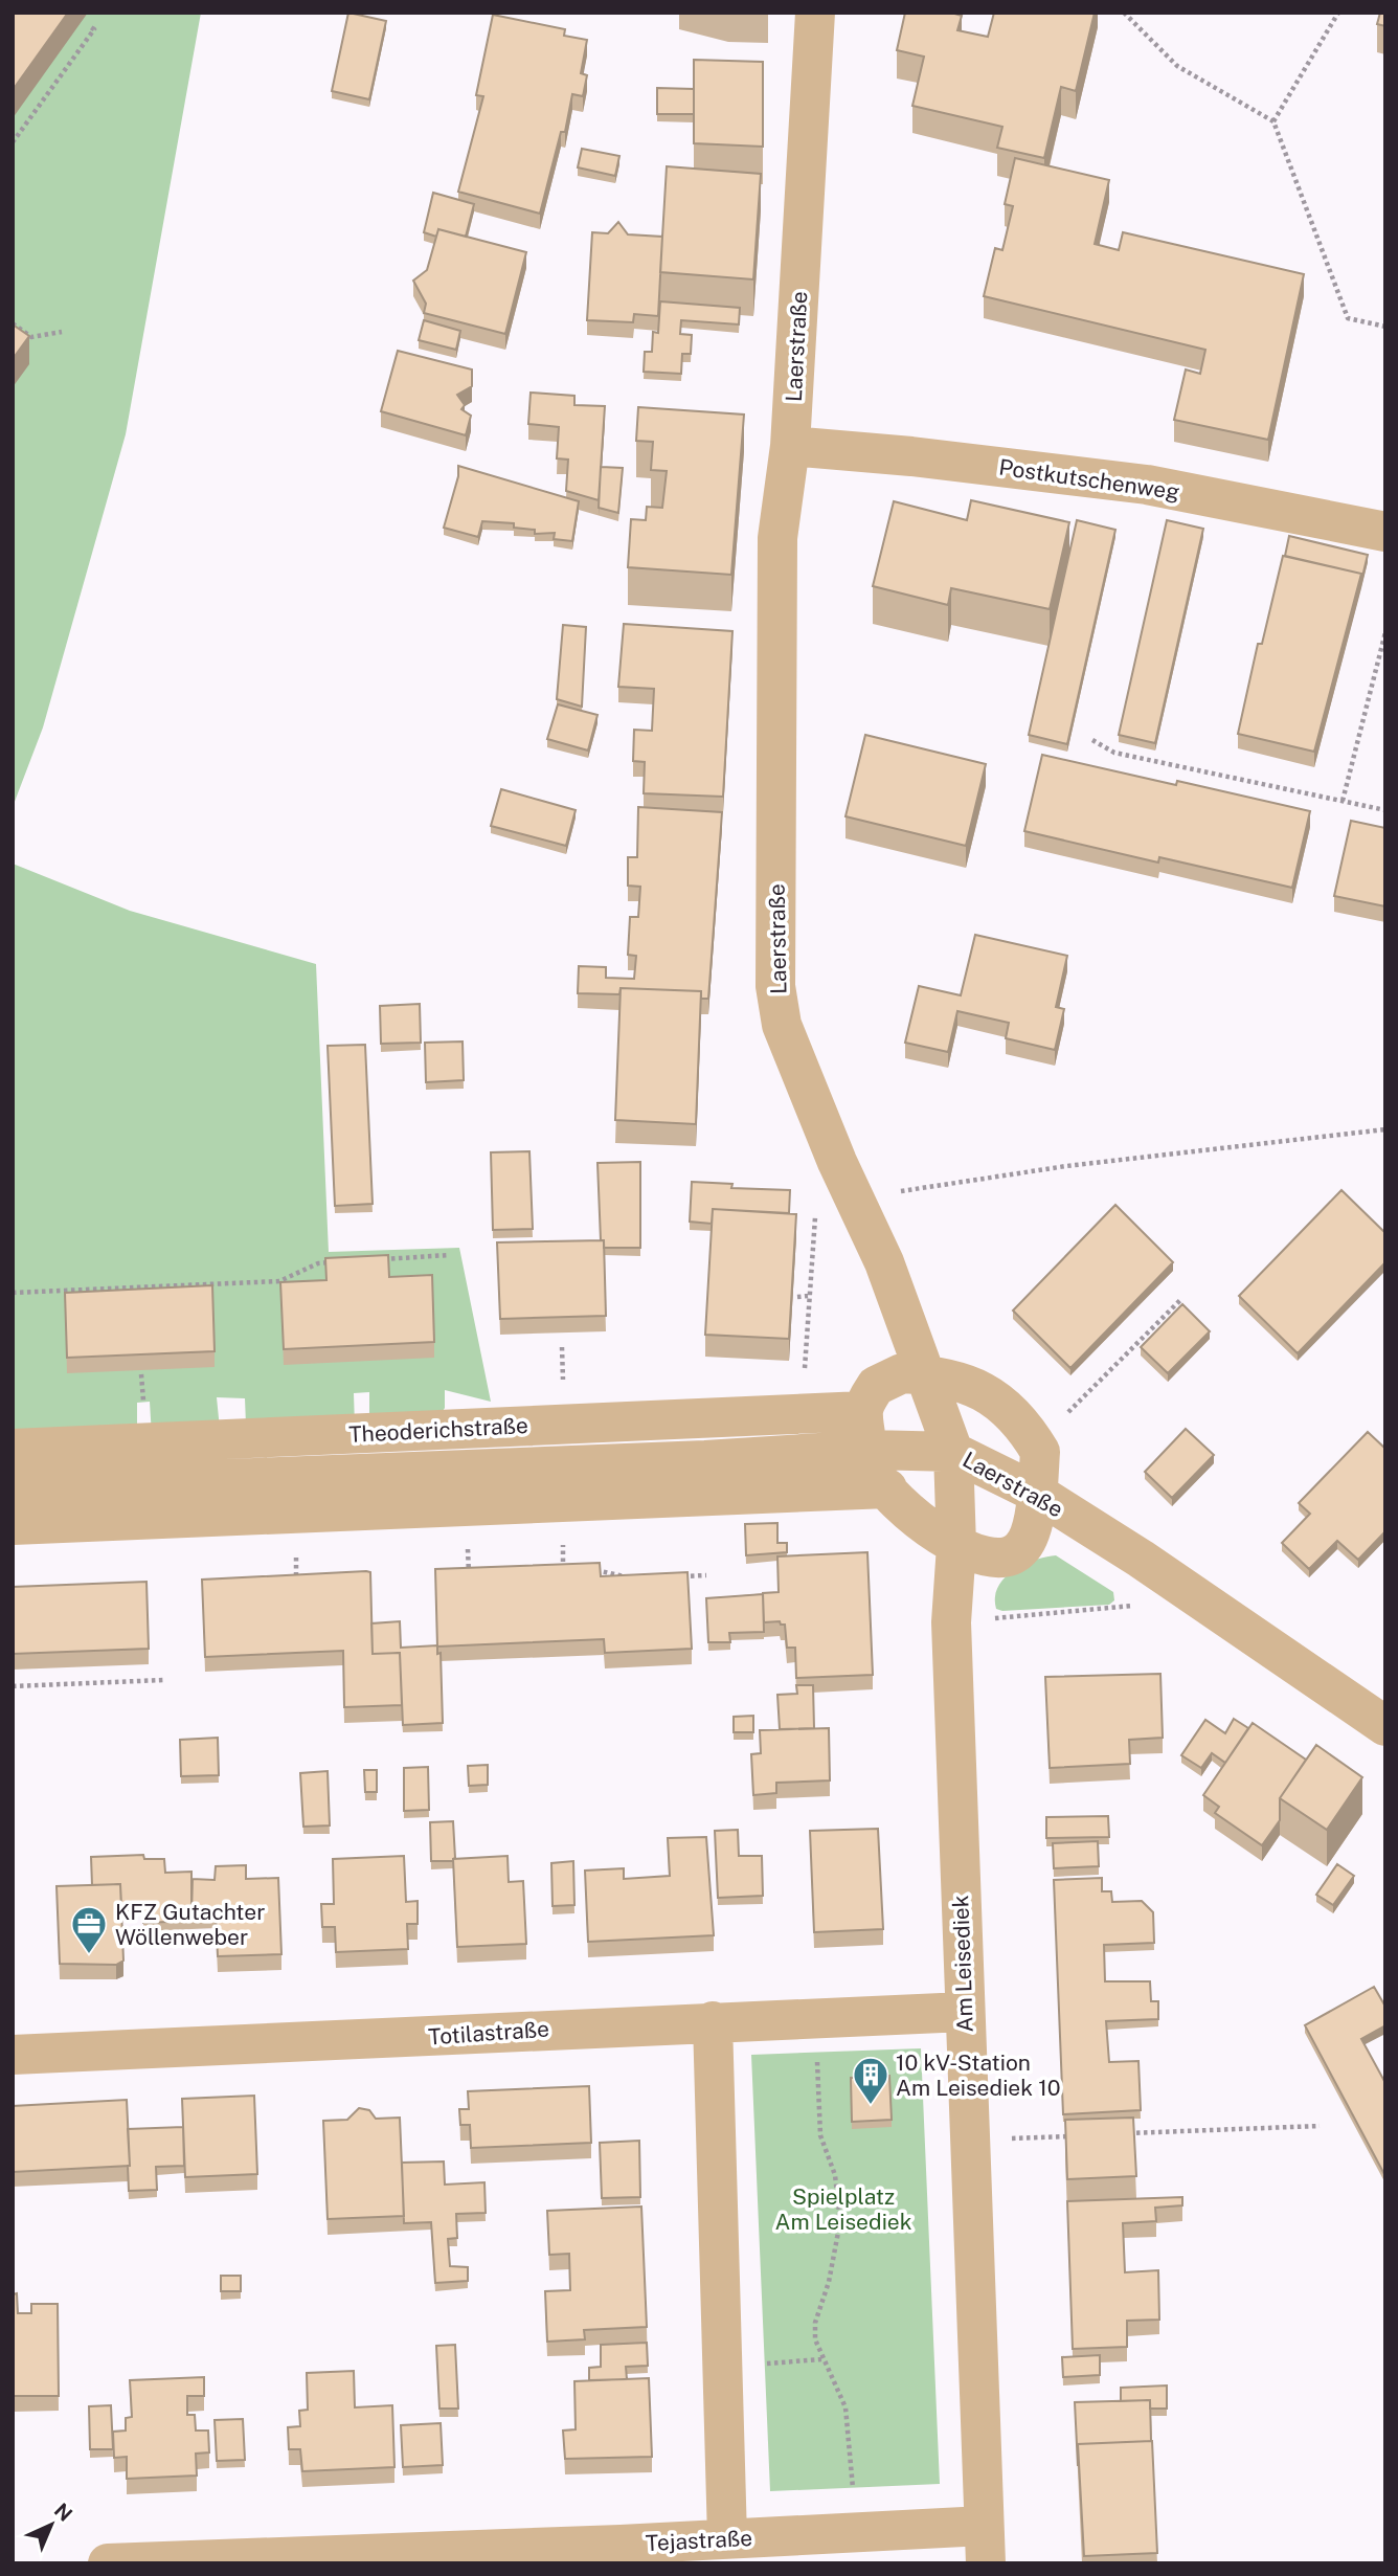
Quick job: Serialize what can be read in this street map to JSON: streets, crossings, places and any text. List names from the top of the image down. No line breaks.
{"streets":{"street":["Laerstraße","Postkutschenweg","Theoderichstraße","Am Leisediek","Totilastraße","Tejastraße"]},"crossings":[["Laerstraße","Postkutschenweg"],["Laerstraße","Theoderichstraße"],["Laerstraße","Am Leisediek"],["Theoderichstraße","Am Leisediek"],["Am Leisediek","Totilastraße"],["Am Leisediek","Tejastraße"]],"parks":["Spielplatz Am Leisediek"],"places":{"office":["KFZ Gutachter Wöllenweber"],"building":["10 kV-Station Am Leisediek 10"]},"north":"top right"}
